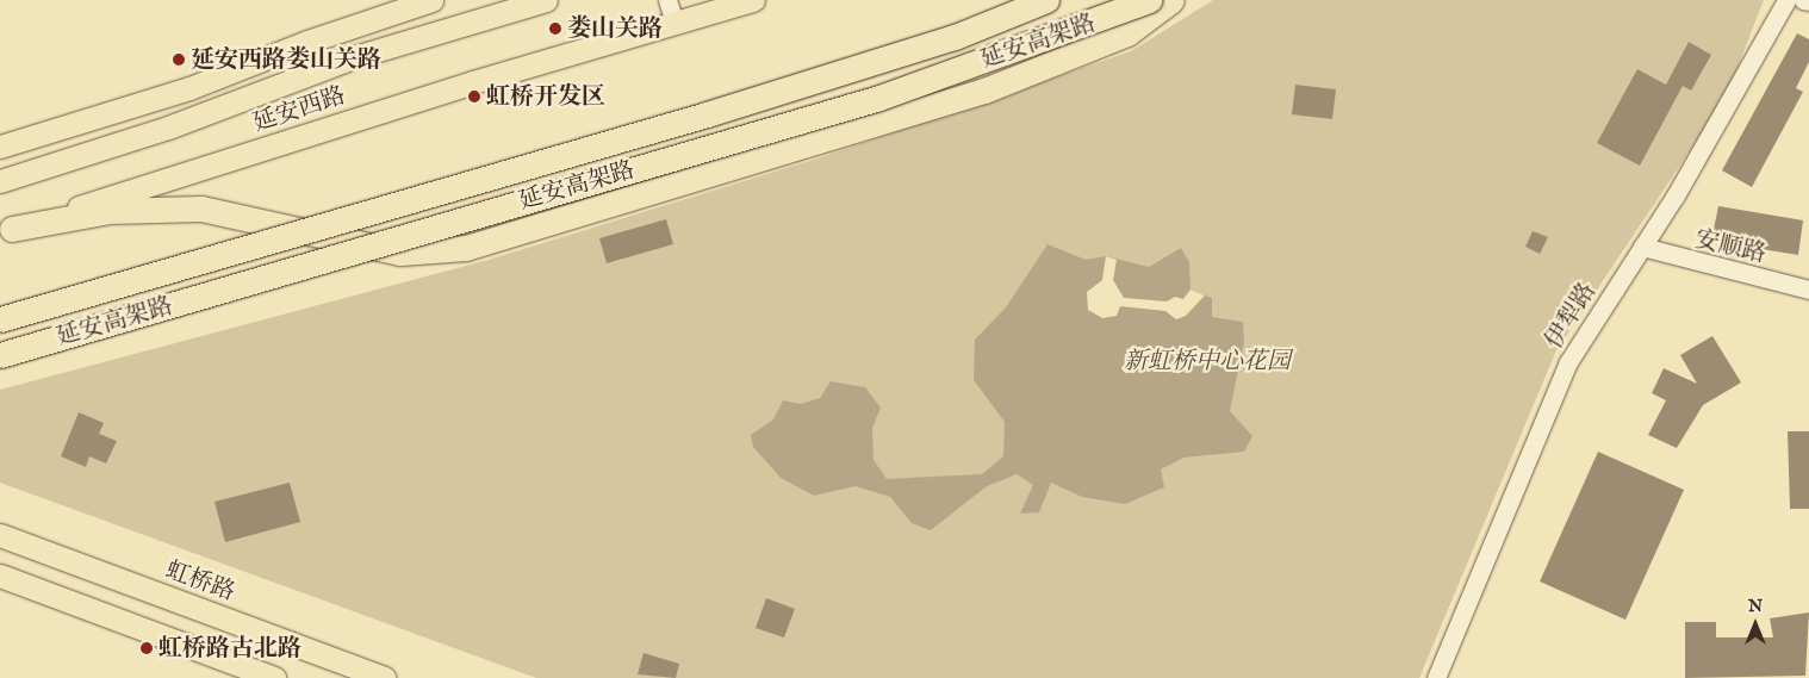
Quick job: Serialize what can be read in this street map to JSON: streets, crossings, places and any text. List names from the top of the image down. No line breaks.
{"streets":{"highway":["延安高架路"],"main road":["延安西路","虹桥路"],"street":["安顺路","伊犁路"]},"crossings":[["安顺路","伊犁路"]],"parks":["新虹桥中心花园"],"places":["娄山关路","延安西路娄山关路","虹桥开发区","虹桥路古北路"],"north":"top"}
